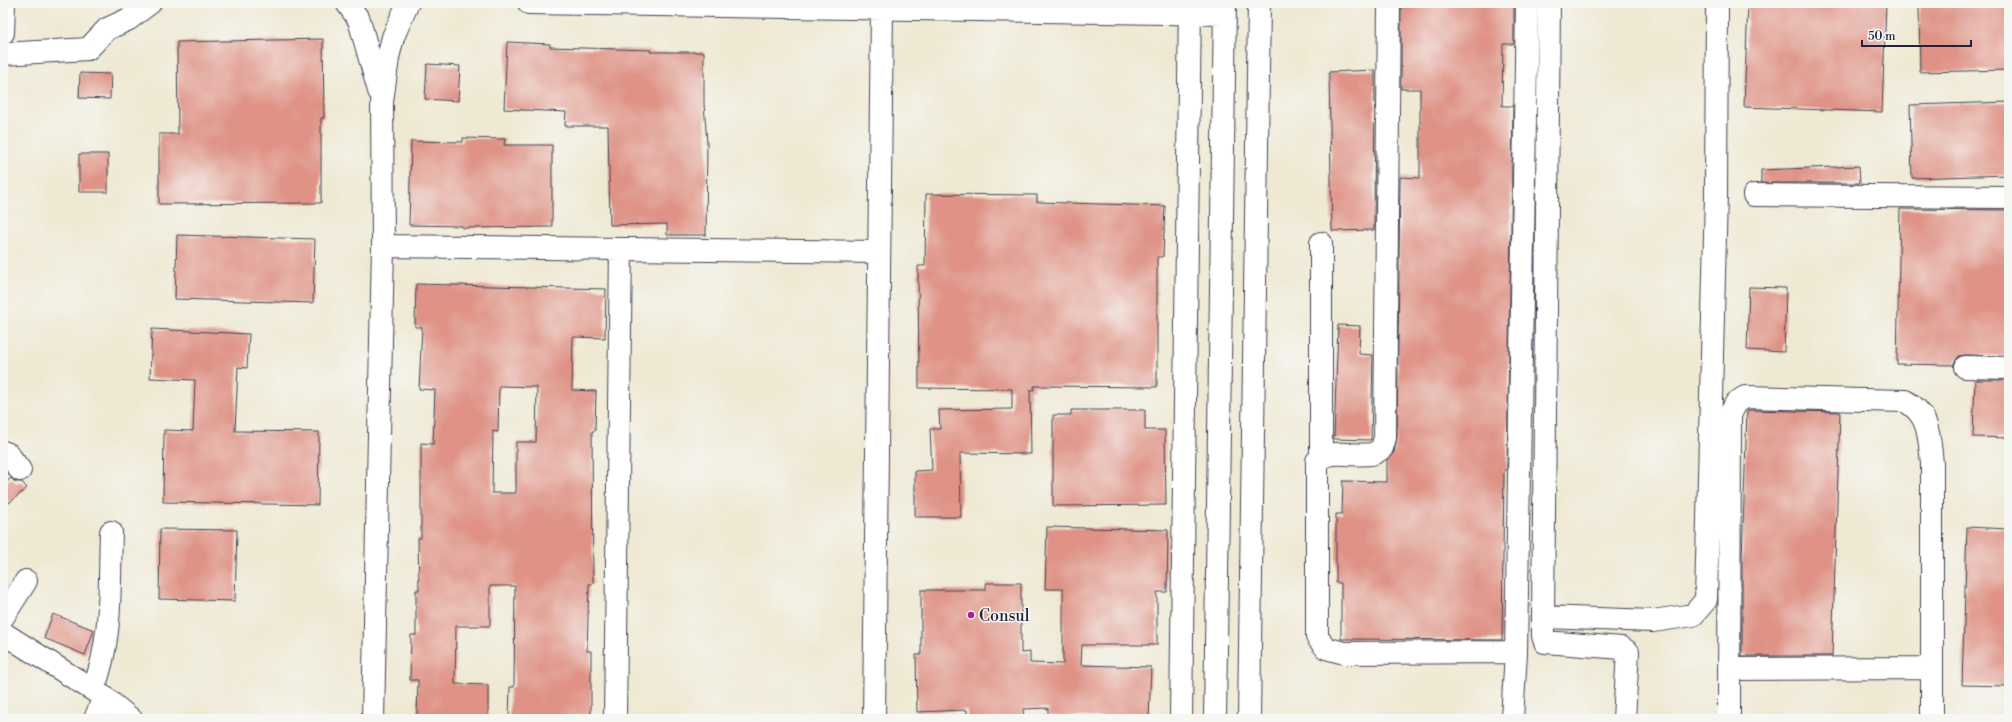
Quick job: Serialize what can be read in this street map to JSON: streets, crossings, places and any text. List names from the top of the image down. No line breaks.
{"places":["Consul"],"scale_bar":"50 m"}
